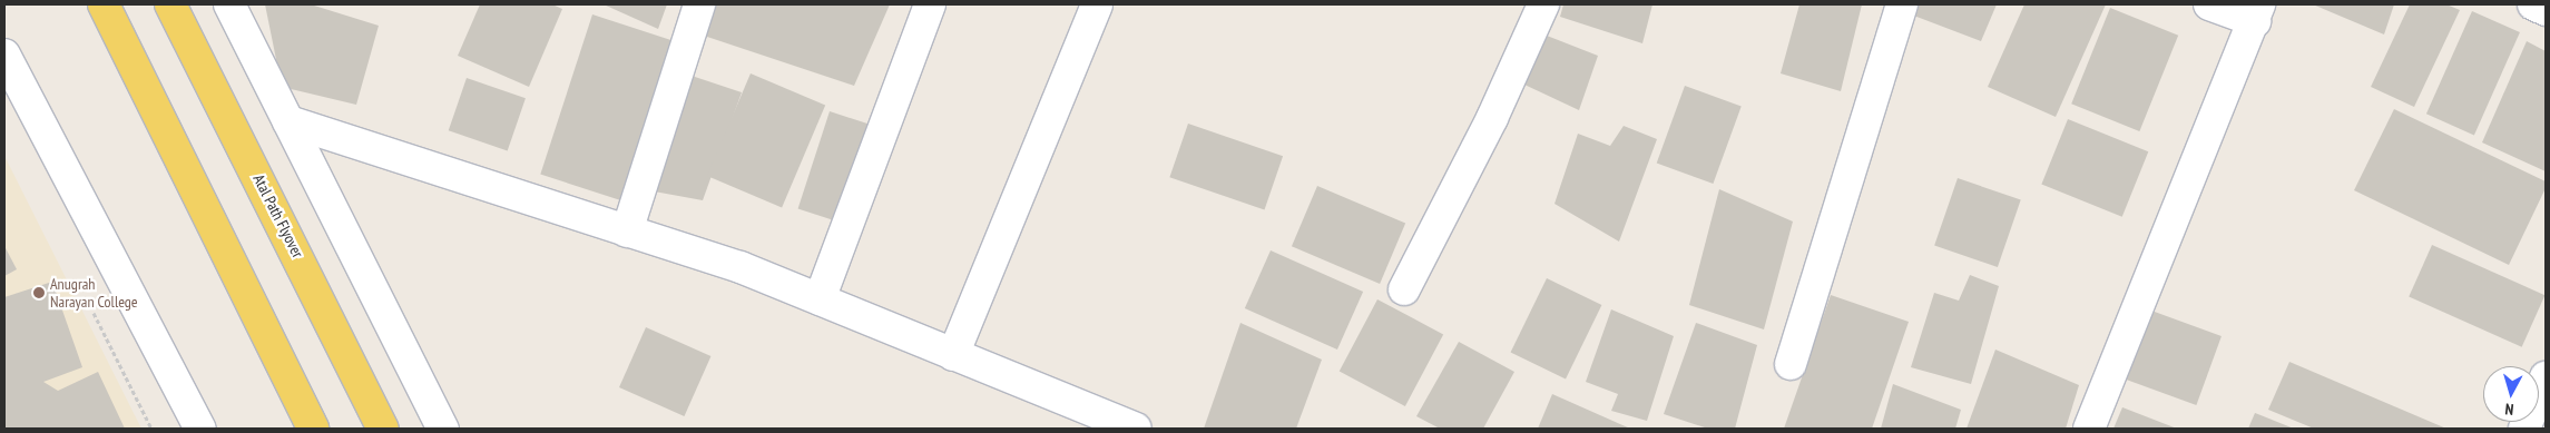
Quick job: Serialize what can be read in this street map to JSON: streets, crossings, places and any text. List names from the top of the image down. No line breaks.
{"streets":{"main road":["Atal Path Flyover"]},"places":["Anugrah Narayan College"],"north":"bottom"}
